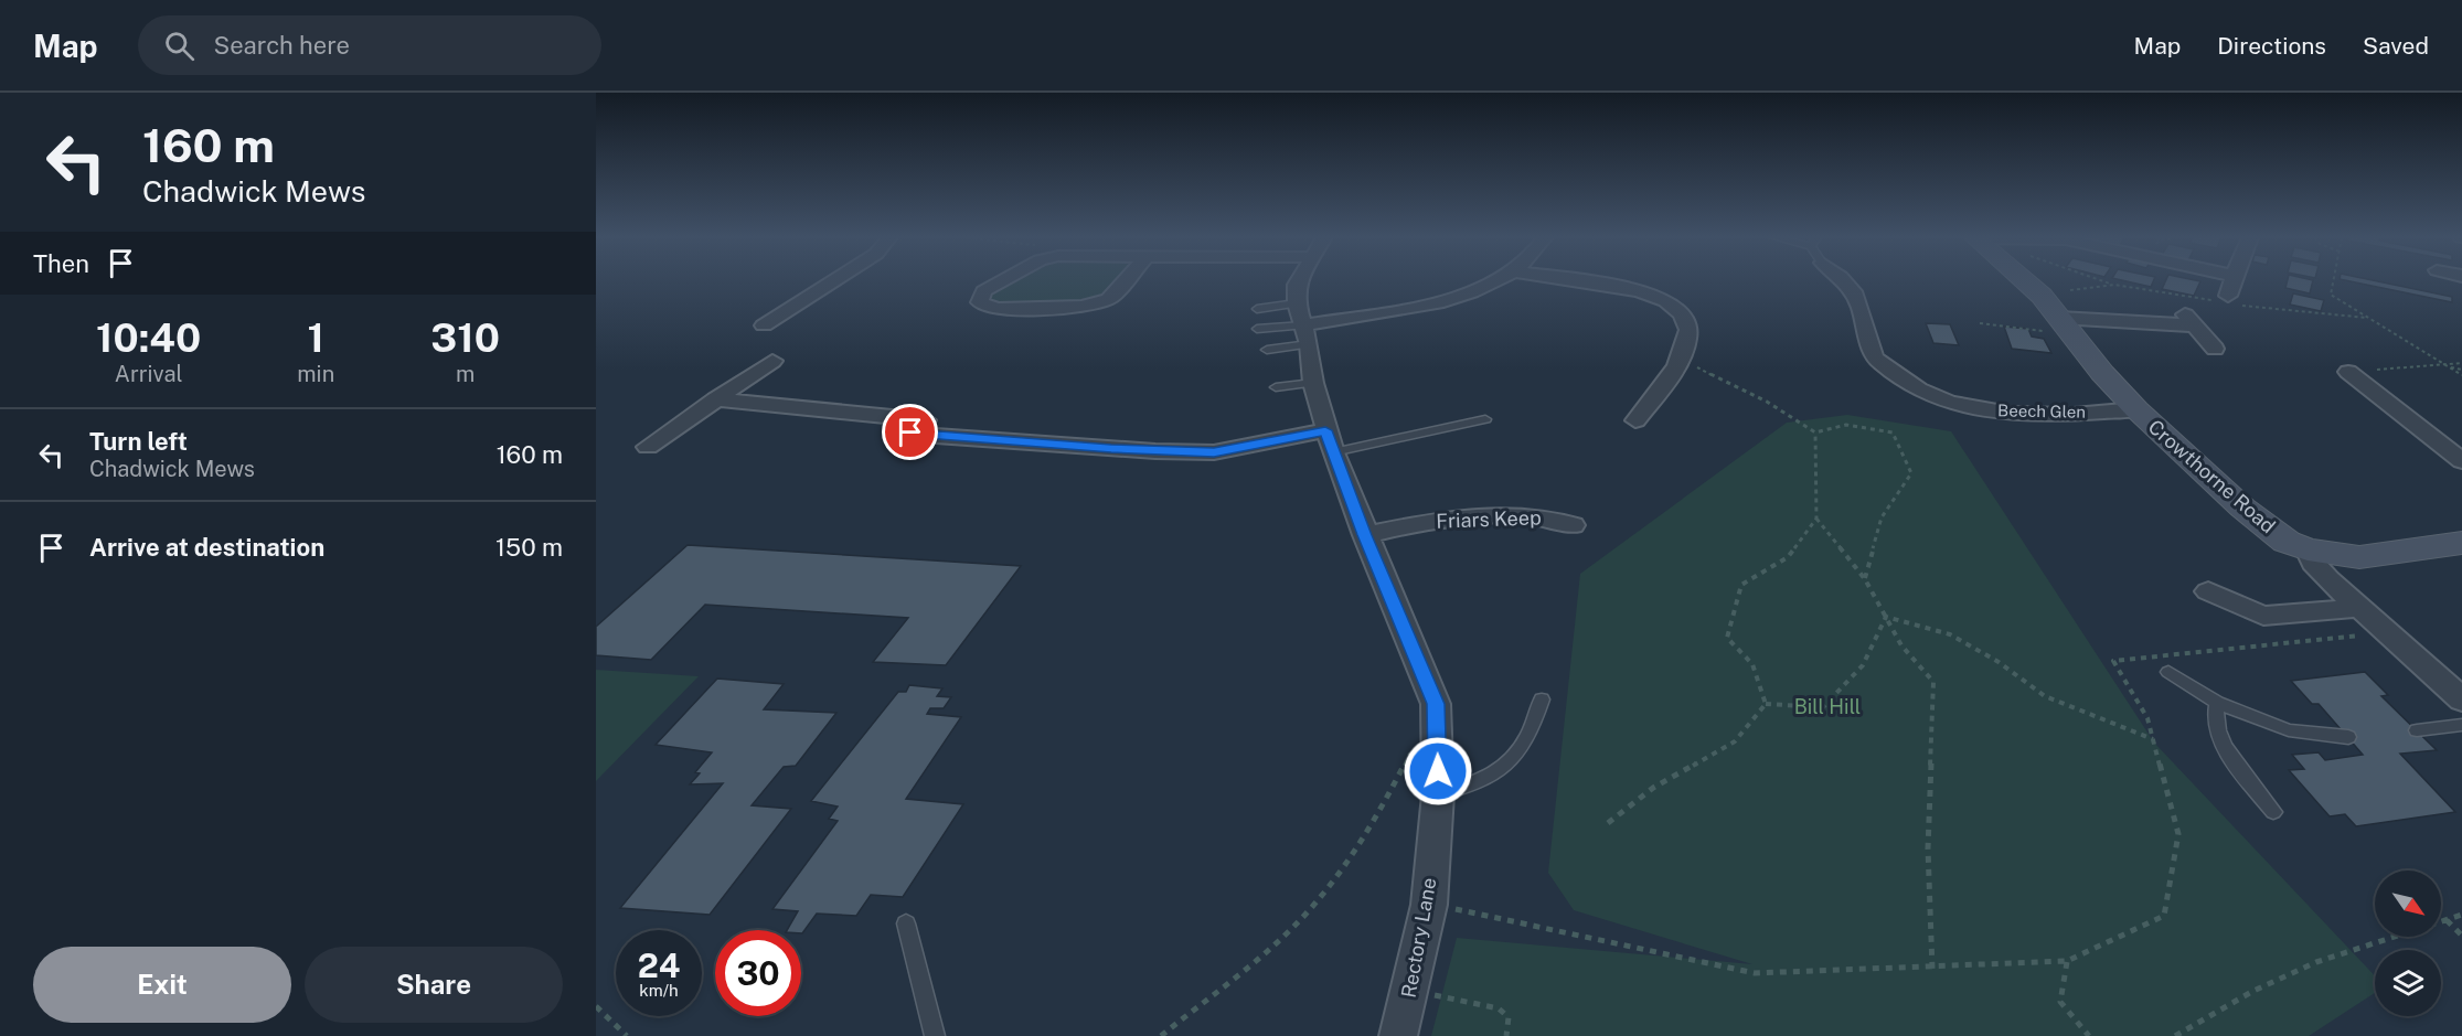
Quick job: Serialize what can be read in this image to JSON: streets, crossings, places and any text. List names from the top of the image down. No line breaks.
{"streets":{"street":["Beech Glen","Crowthorne Road","Friars Keep","Rectory Lane"]},"crossings":[["Beech Glen","Crowthorne Road"],["Friars Keep","Rectory Lane"]],"parks":["Bill Hill"],"north":"bottom right","page":{"header":"Map","search":"Search here","nav":["Map","Directions","Saved"],"turn":["160 m","Chadwick Mews"],"then":"Then","eta":["10:40","Arrival","1","min","310","m"],"list":[{"name":"Turn left","note":"Chadwick Mews","value":"160 m"},{"name":"Arrive at destination","value":"150 m"}],"speed":"24 km/h","limit":"30","buttons":["Exit","Share"]}}
